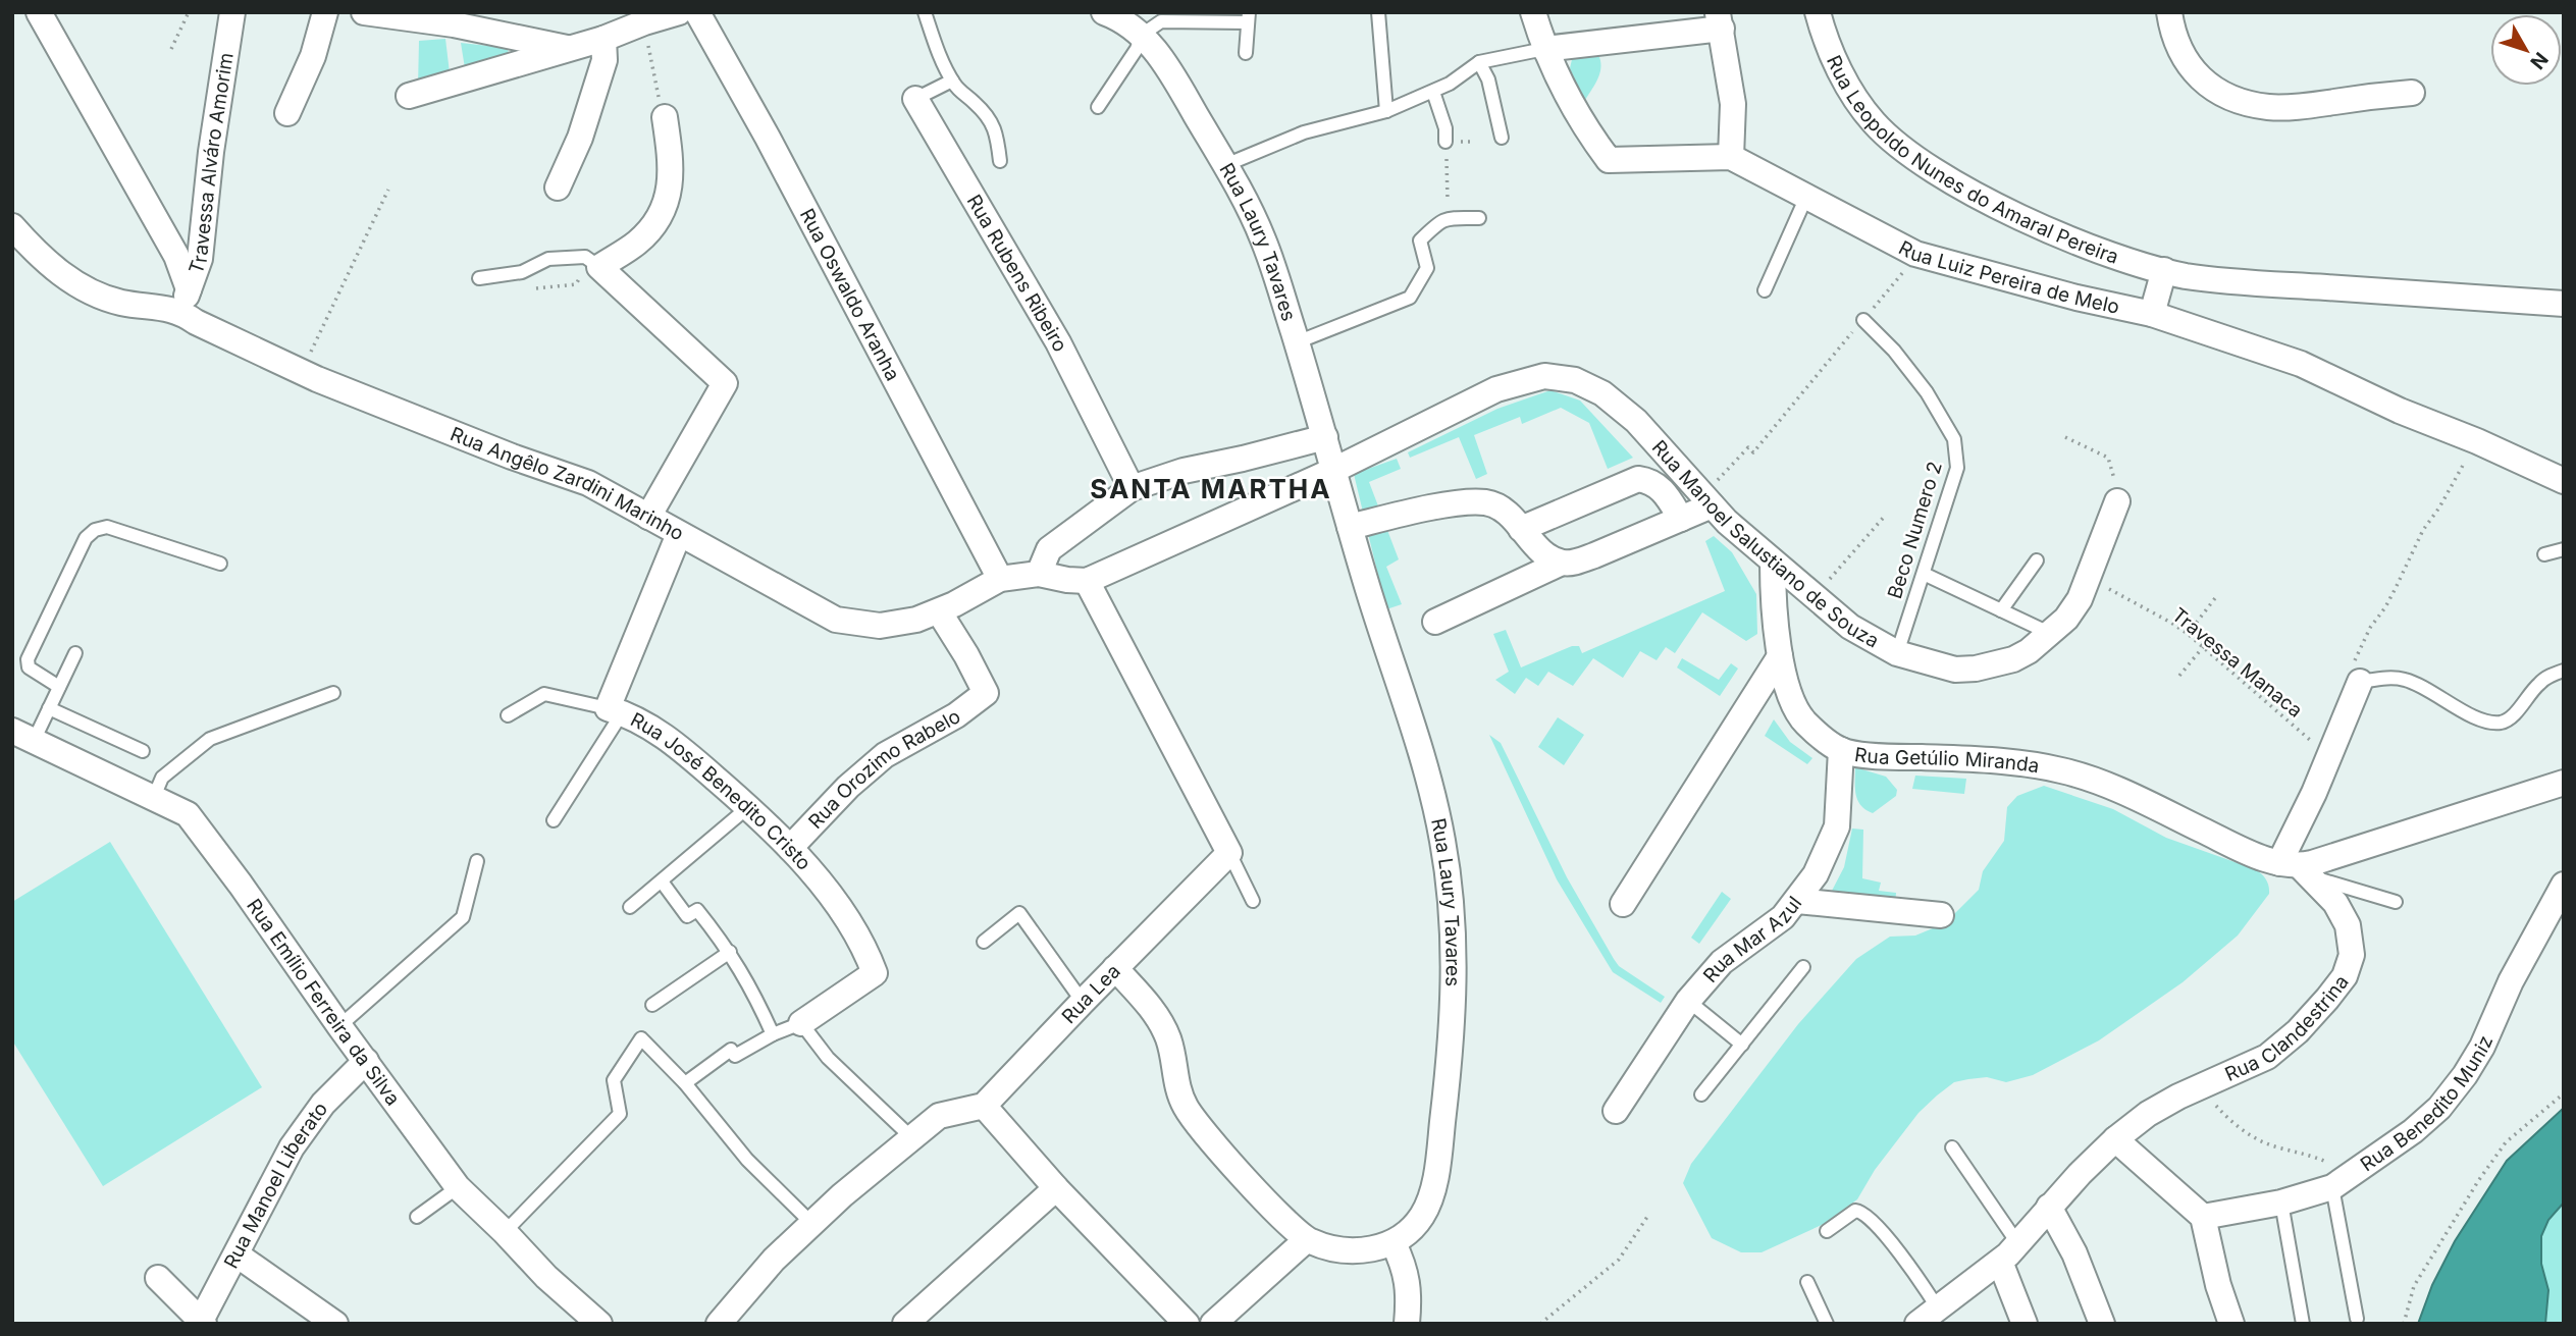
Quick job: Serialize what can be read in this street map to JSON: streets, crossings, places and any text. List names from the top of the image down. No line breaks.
{"streets":{"street":["Rua Leopoldo Nunes do Amaral Pereira","Travessa Alváro Amorim","Rua Laury Tavares","Rua Rubens Ribeiro","Rua Luiz Pereira de Melo","Rua Oswaldo Aranha","Rua Angêlo Zardini Marinho","Rua Manoel Salustiano de Souza","Rua Getúlio Miranda","Rua Orozimo Rabelo","Rua José Benedito Cristo","Rua Mar Azul","Rua Lea","Rua Emílio Ferreira da Silva","Rua Clandestrina","Rua Benedito Muniz","Rua Manoel Liberato"],"lane":["Beco Numero 2"],"path":["Travessa Manaca"]},"crossings":[["Travessa Alváro Amorim","Rua Angêlo Zardini Marinho"],["Rua Laury Tavares","Rua Manoel Salustiano de Souza"],["Rua Oswaldo Aranha","Rua Angêlo Zardini Marinho"],["Rua Angêlo Zardini Marinho","Rua Orozimo Rabelo"],["Rua Angêlo Zardini Marinho","Rua José Benedito Cristo"],["Beco Numero 2","Rua Manoel Salustiano de Souza"],["Rua Manoel Salustiano de Souza","Travessa Manaca"],["Rua Manoel Salustiano de Souza","Rua Getúlio Miranda"],["Rua Getúlio Miranda","Rua Mar Azul"],["Rua Getúlio Miranda","Rua Clandestrina"],["Rua Orozimo Rabelo","Rua José Benedito Cristo"],["Rua Emílio Ferreira da Silva","Rua Manoel Liberato"]],"districts":["SANTA MARTHA"],"north":"bottom right"}
